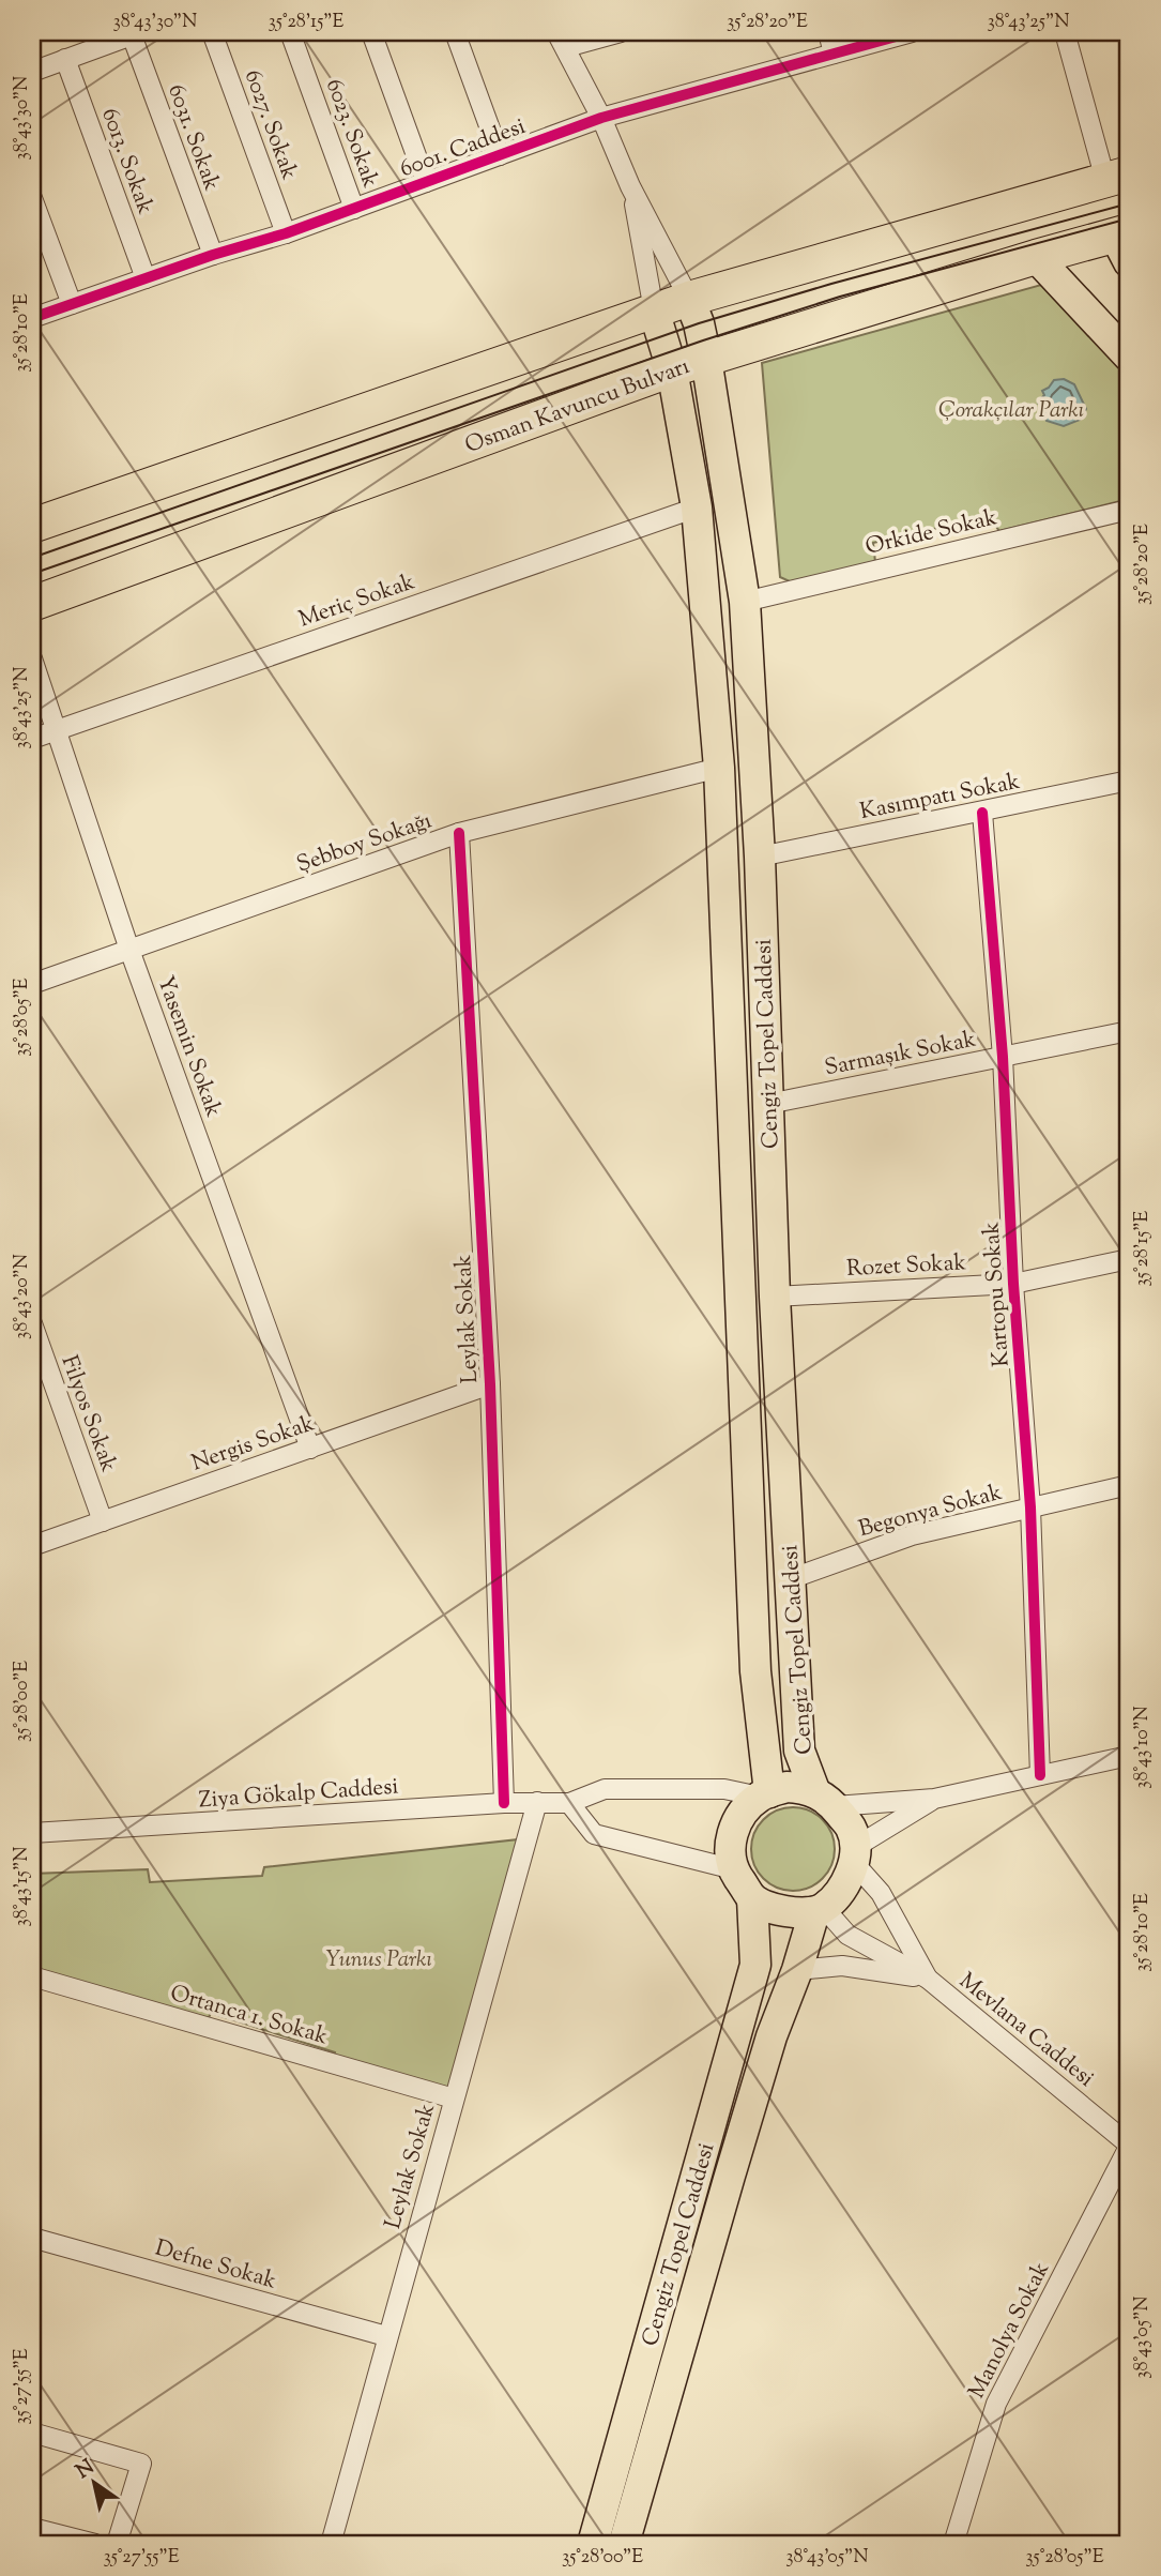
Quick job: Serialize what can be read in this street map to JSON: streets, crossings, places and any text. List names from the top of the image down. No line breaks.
{"streets":{"highway":["Osman Kavuncu Bulvarı"],"main road":["Cengiz Topel Caddesi"],"street":["6027. Sokak","6023. Sokak","6031. Sokak","6001. Caddesi","6013. Sokak","Orkide Sokak","Meriç Sokak","Kasımpatı Sokak","Şebboy Sokağı","Yasemin Sokak","Sarmaşık Sokak","Rozet Sokak","Kartopu Sokak","Leylak Sokak","Filyos Sokak","Nergis Sokak","Begonya Sokak","Ziya Gökalp Caddesi","Ortanca 1. Sokak","Mevlana Caddesi","Defne Sokak","Manolya Sokak"]},"crossings":[["6027. Sokak","6001. Caddesi"],["6023. Sokak","6001. Caddesi"],["6031. Sokak","6001. Caddesi"],["6001. Caddesi","6013. Sokak"],["Osman Kavuncu Bulvarı","Cengiz Topel Caddesi"],["Orkide Sokak","Cengiz Topel Caddesi"],["Meriç Sokak","Cengiz Topel Caddesi"],["Meriç Sokak","Yasemin Sokak"],["Kasımpatı Sokak","Cengiz Topel Caddesi"],["Kasımpatı Sokak","Kartopu Sokak"],["Şebboy Sokağı","Cengiz Topel Caddesi"],["Şebboy Sokağı","Yasemin Sokak"],["Şebboy Sokağı","Leylak Sokak"],["Cengiz Topel Caddesi","Sarmaşık Sokak"],["Cengiz Topel Caddesi","Rozet Sokak"],["Cengiz Topel Caddesi","Begonya Sokak"],["Cengiz Topel Caddesi","Ziya Gökalp Caddesi"],["Cengiz Topel Caddesi","Mevlana Caddesi"],["Yasemin Sokak","Nergis Sokak"],["Sarmaşık Sokak","Kartopu Sokak"],["Rozet Sokak","Kartopu Sokak"],["Kartopu Sokak","Begonya Sokak"],["Leylak Sokak","Nergis Sokak"],["Leylak Sokak","Ziya Gökalp Caddesi"],["Leylak Sokak","Ortanca 1. Sokak"],["Leylak Sokak","Defne Sokak"],["Filyos Sokak","Nergis Sokak"],["Ziya Gökalp Caddesi","Mevlana Caddesi"],["Mevlana Caddesi","Manolya Sokak"]],"parks":["Çorakçılar Parkı","Yunus Parkı"],"north":"top left","coordinates":["38°43'30\"N","35°28'15\"E","35°28'20\"E","38°43'25\"N","35°28'10\"E","35°28'05\"E","38°43'20\"N","35°28'00\"E","38°43'10\"N","38°43'15\"N","38°43'05\"N","35°27'55\"E"]}
